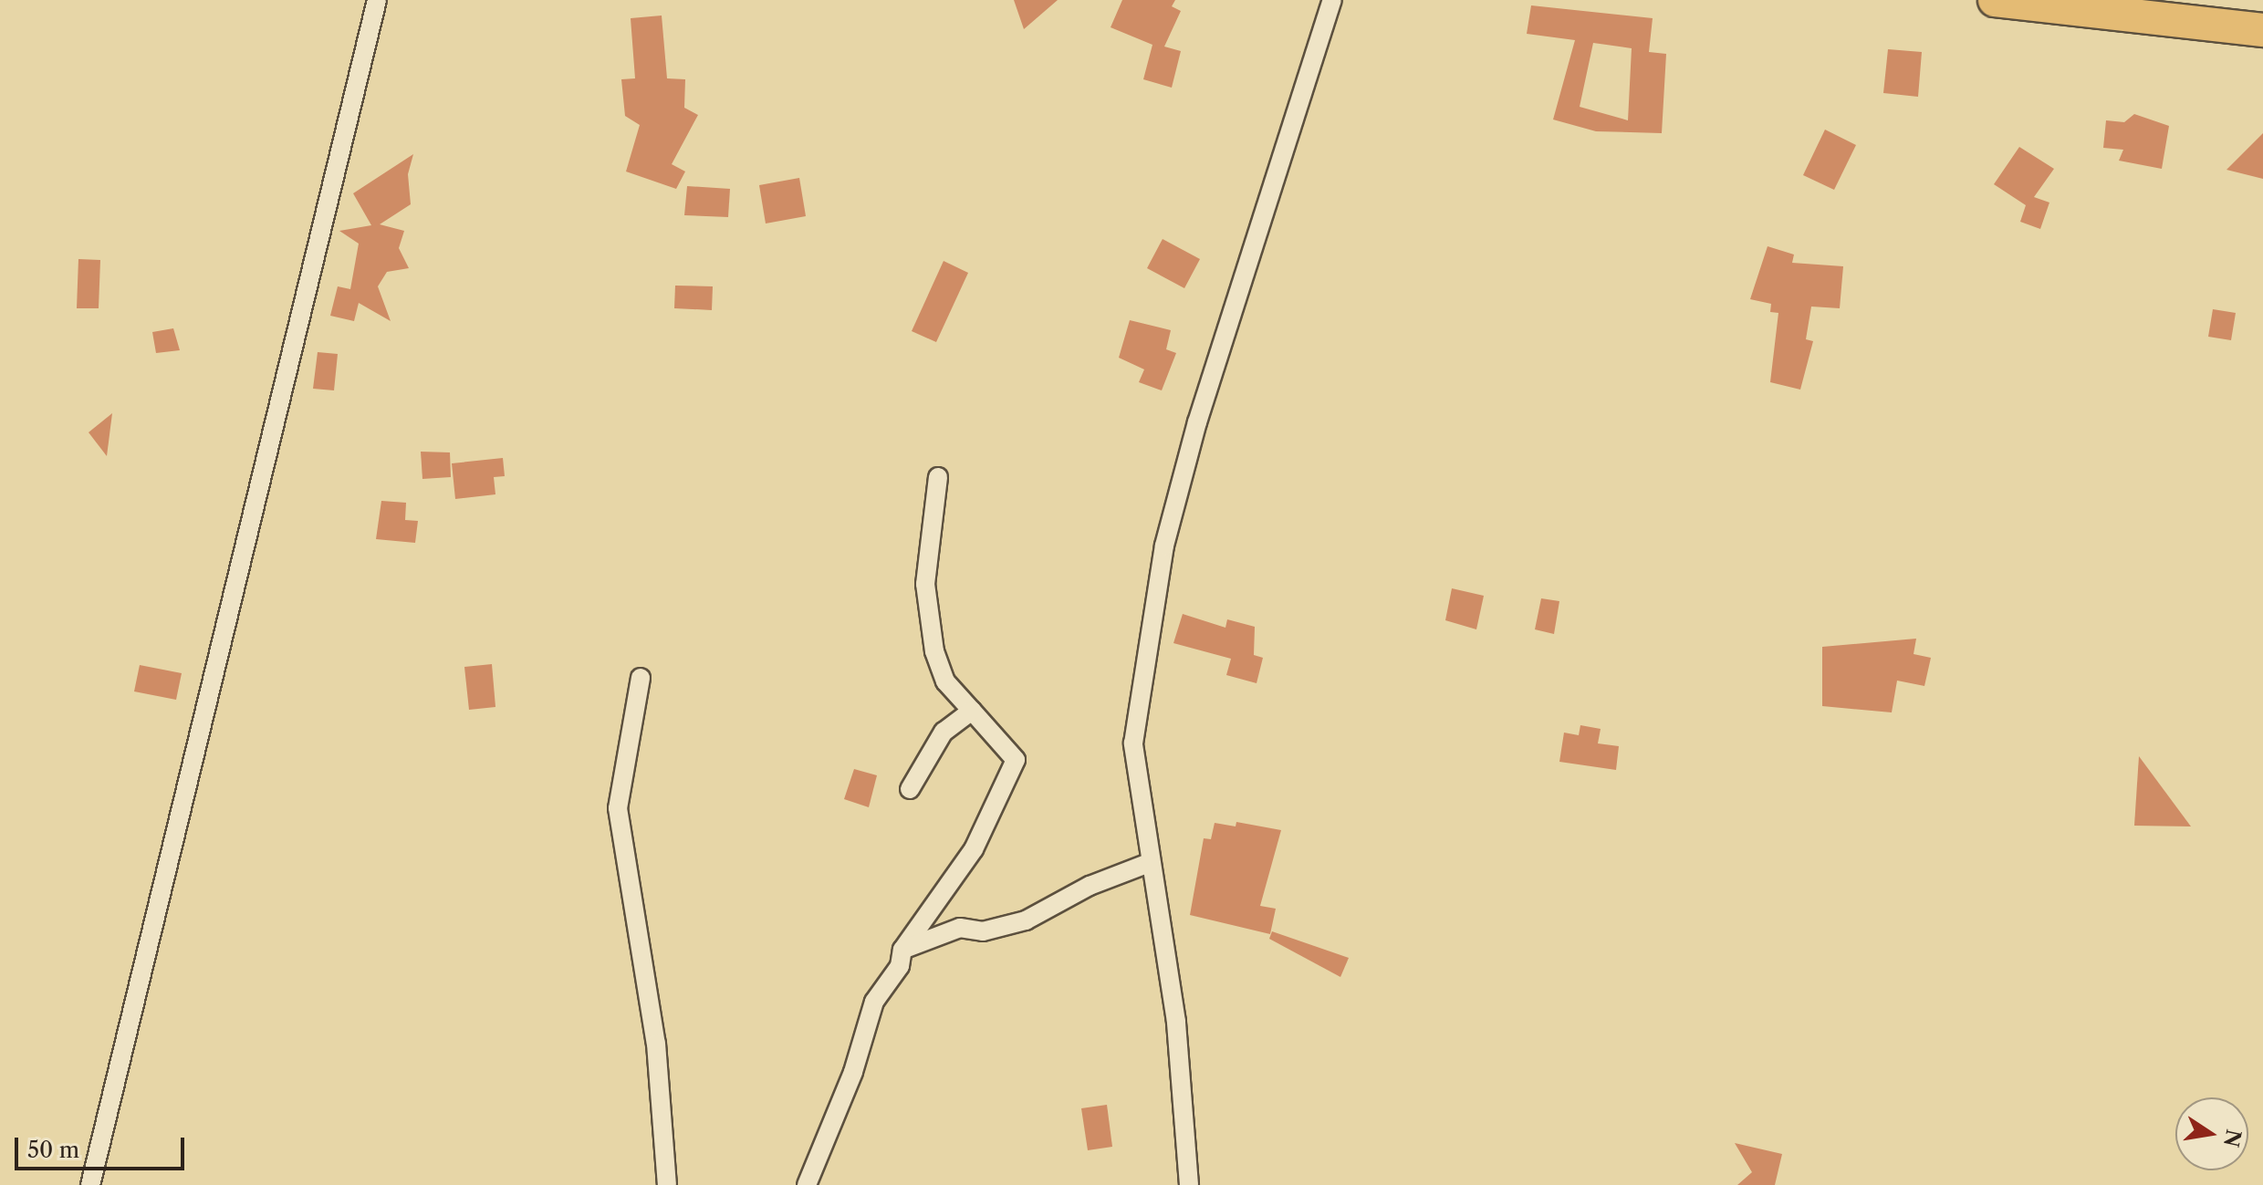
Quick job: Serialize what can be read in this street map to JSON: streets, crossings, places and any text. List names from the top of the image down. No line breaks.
{"scale_bar":"50 m","north":"right"}
